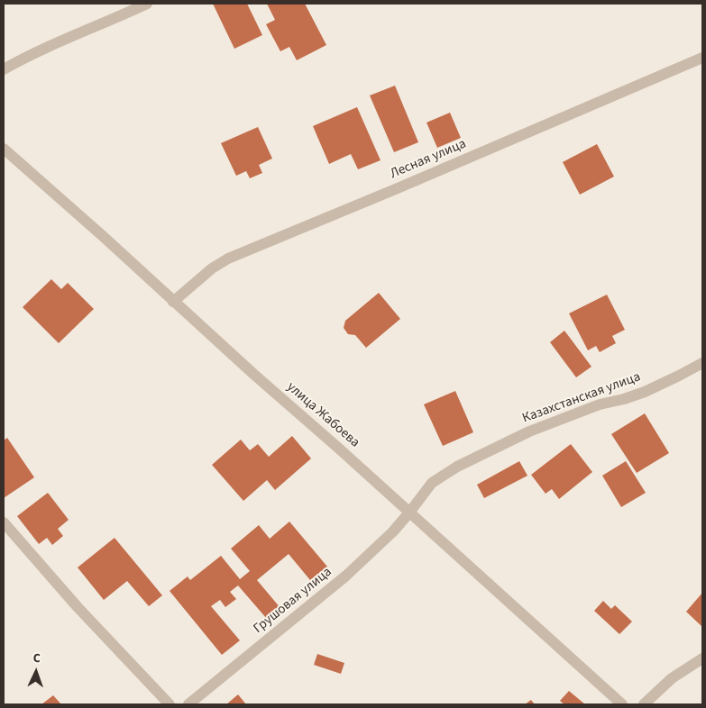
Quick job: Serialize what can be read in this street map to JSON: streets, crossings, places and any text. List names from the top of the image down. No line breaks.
{"streets":{"street":["Лесная улица","Казахстанская улица","улица Жабоева","Грушовая улица"]},"crossings":[["Лесная улица","улица Жабоева"],["Казахстанская улица","улица Жабоева"],["Казахстанская улица","Грушовая улица"],["улица Жабоева","Грушовая улица"]],"north":"top"}
